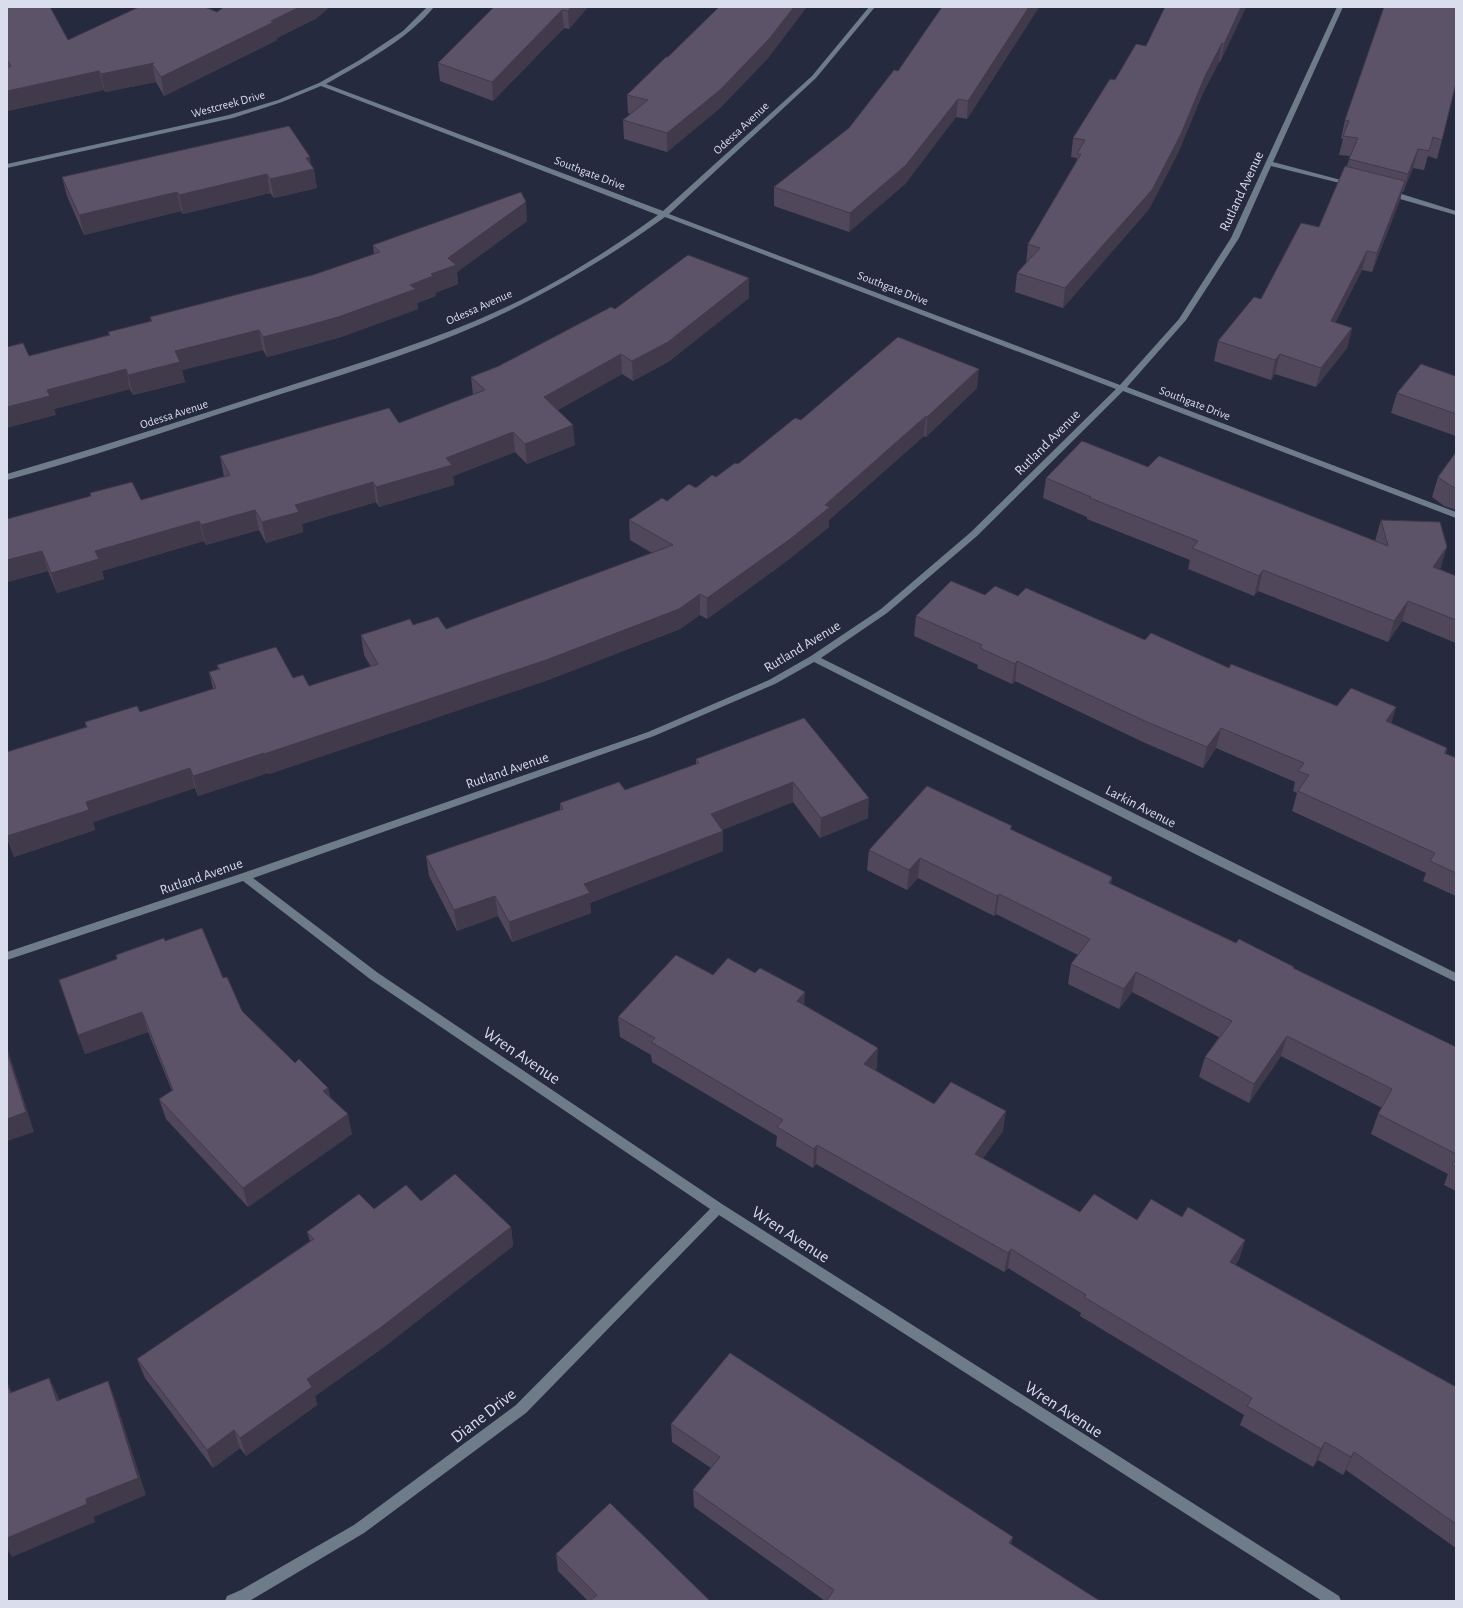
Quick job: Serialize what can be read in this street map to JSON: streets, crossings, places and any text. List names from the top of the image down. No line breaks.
{"streets":{"street":["Westcreek Drive","Odessa Avenue","Southgate Drive","Rutland Avenue","Larkin Avenue","Wren Avenue","Diane Drive"]},"crossings":[["Westcreek Drive","Southgate Drive"],["Odessa Avenue","Southgate Drive"],["Southgate Drive","Rutland Avenue"],["Rutland Avenue","Larkin Avenue"],["Rutland Avenue","Wren Avenue"],["Wren Avenue","Diane Drive"]]}
